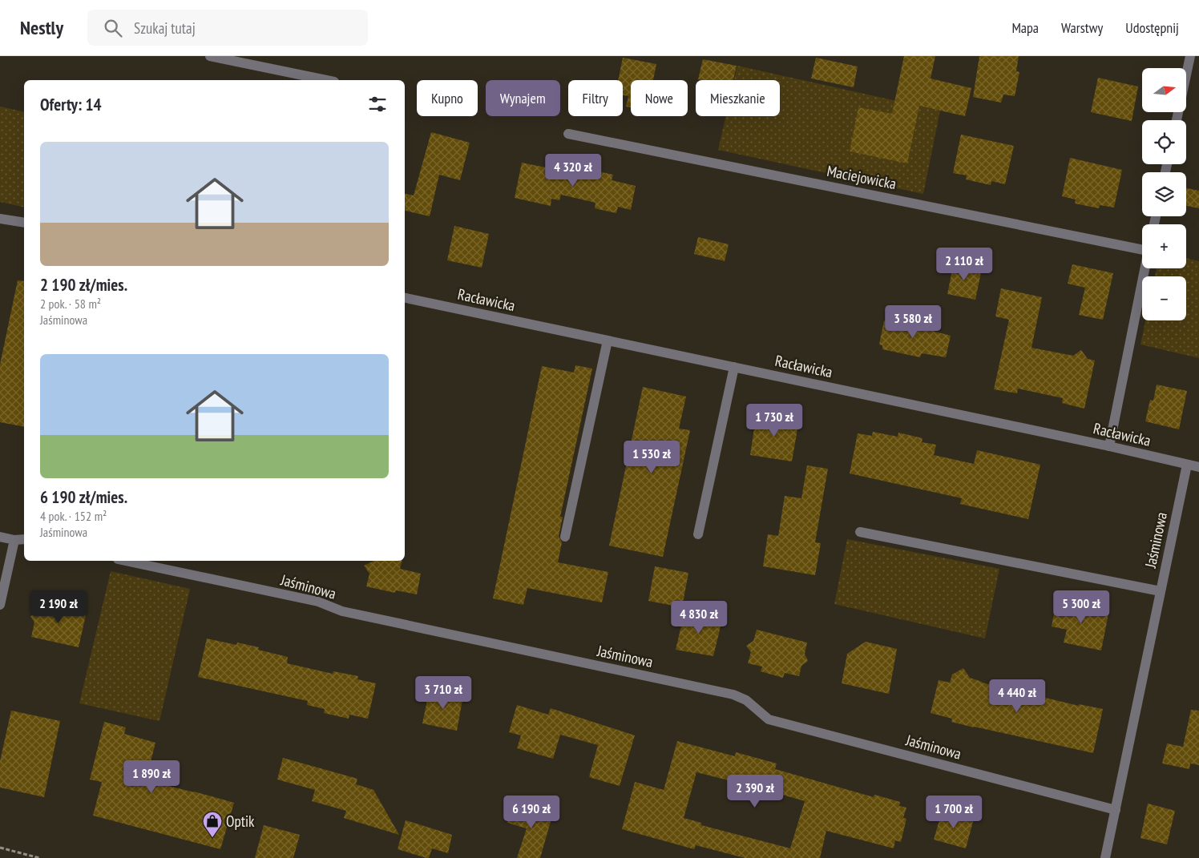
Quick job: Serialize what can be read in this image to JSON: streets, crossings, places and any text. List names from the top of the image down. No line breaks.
{"streets":{"street":["Maciejowicka","Racławicka","Jaśminowa"]},"crossings":[["Racławicka","Jaśminowa"]],"places":{"shop":["Optik"]},"north":"right","page":{"header":"Nestly","search":"Szukaj tutaj","nav":["Mapa","Warstwy","Udostępnij"],"map_buttons":["+","−"],"chip":["Kupno","Wynajem","Filtry","Nowe","Mieszkanie"],"heading":"Oferty: 14","list":[{"name":"2 190 zł/mies.","note":"2 pok. · 58 m² · Jaśminowa"},{"name":"6 190 zł/mies.","note":"4 pok. · 152 m² · Jaśminowa"}],"price":["4 320 zł","2 110 zł","3 580 zł","1 730 zł","1 530 zł","2 190 zł","5 300 zł","4 830 zł","3 710 zł","4 440 zł","1 890 zł","2 390 zł","6 190 zł","1 700 zł"]}}
